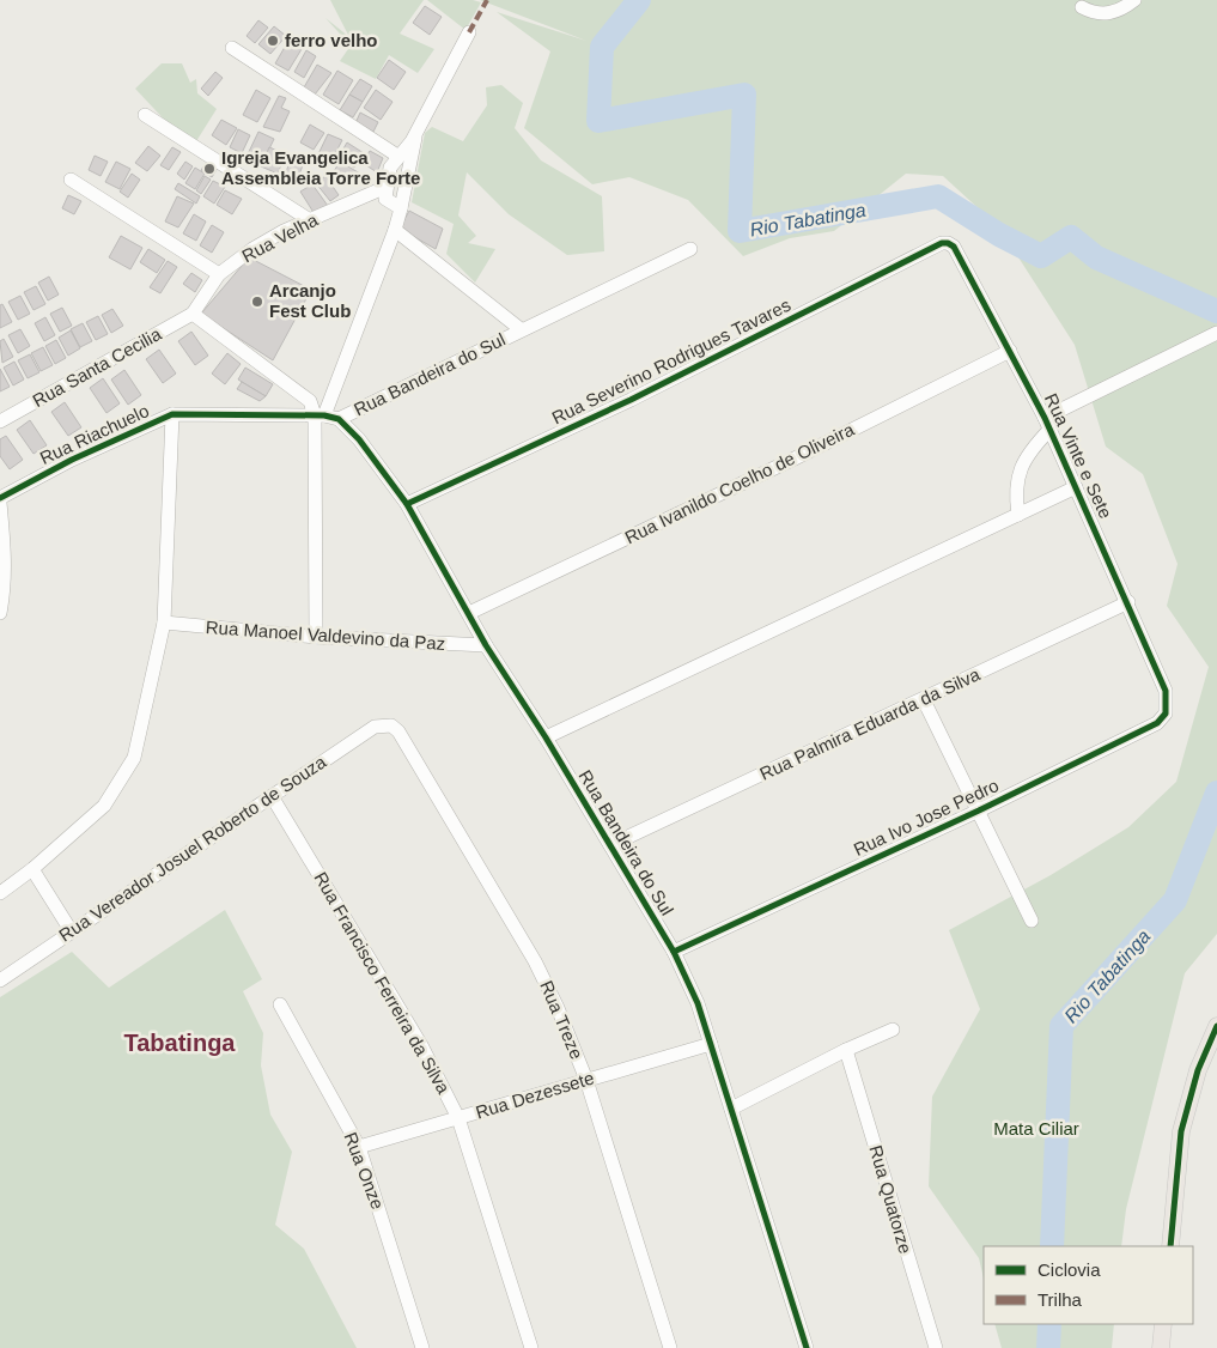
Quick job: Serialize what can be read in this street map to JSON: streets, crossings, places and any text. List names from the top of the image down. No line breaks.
{"streets":{"street":["Rua Velha","Rua Severino Rodrigues Tavares","Rua Santa Cecilia","Rua Bandeira do Sul","Rua Riachuelo","Rua Vinte e Sete","Rua Ivanildo Coelho de Oliveira","Rua Manoel Valdevino da Paz","Rua Palmira Eduarda da Silva","Rua Ivo Jose Pedro","Rua Vereador Josuel Roberto de Souza","Rua Francisco Ferreira da Silva","Rua Treze","Rua Dezessete","Rua Onze","Rua Quatorze"]},"crossings":[["Rua Velha","Rua Santa Cecilia"],["Rua Severino Rodrigues Tavares","Rua Bandeira do Sul"],["Rua Severino Rodrigues Tavares","Rua Vinte e Sete"],["Rua Bandeira do Sul","Rua Riachuelo"],["Rua Bandeira do Sul","Rua Ivanildo Coelho de Oliveira"],["Rua Bandeira do Sul","Rua Manoel Valdevino da Paz"],["Rua Bandeira do Sul","Rua Palmira Eduarda da Silva"],["Rua Bandeira do Sul","Rua Ivo Jose Pedro"],["Rua Bandeira do Sul","Rua Dezessete"],["Rua Vinte e Sete","Rua Ivanildo Coelho de Oliveira"],["Rua Vinte e Sete","Rua Palmira Eduarda da Silva"],["Rua Vinte e Sete","Rua Ivo Jose Pedro"],["Rua Vereador Josuel Roberto de Souza","Rua Francisco Ferreira da Silva"],["Rua Vereador Josuel Roberto de Souza","Rua Treze"],["Rua Francisco Ferreira da Silva","Rua Dezessete"],["Rua Treze","Rua Dezessete"],["Rua Dezessete","Rua Onze"]],"districts":["Tabatinga"],"water":["Rio Tabatinga"],"parks":["Mata Ciliar"],"places":["ferro velho","Igreja Evangelica Assembleia Torre Forte","Arcanjo Fest Club"],"legend":["Ciclovia","Trilha"]}
